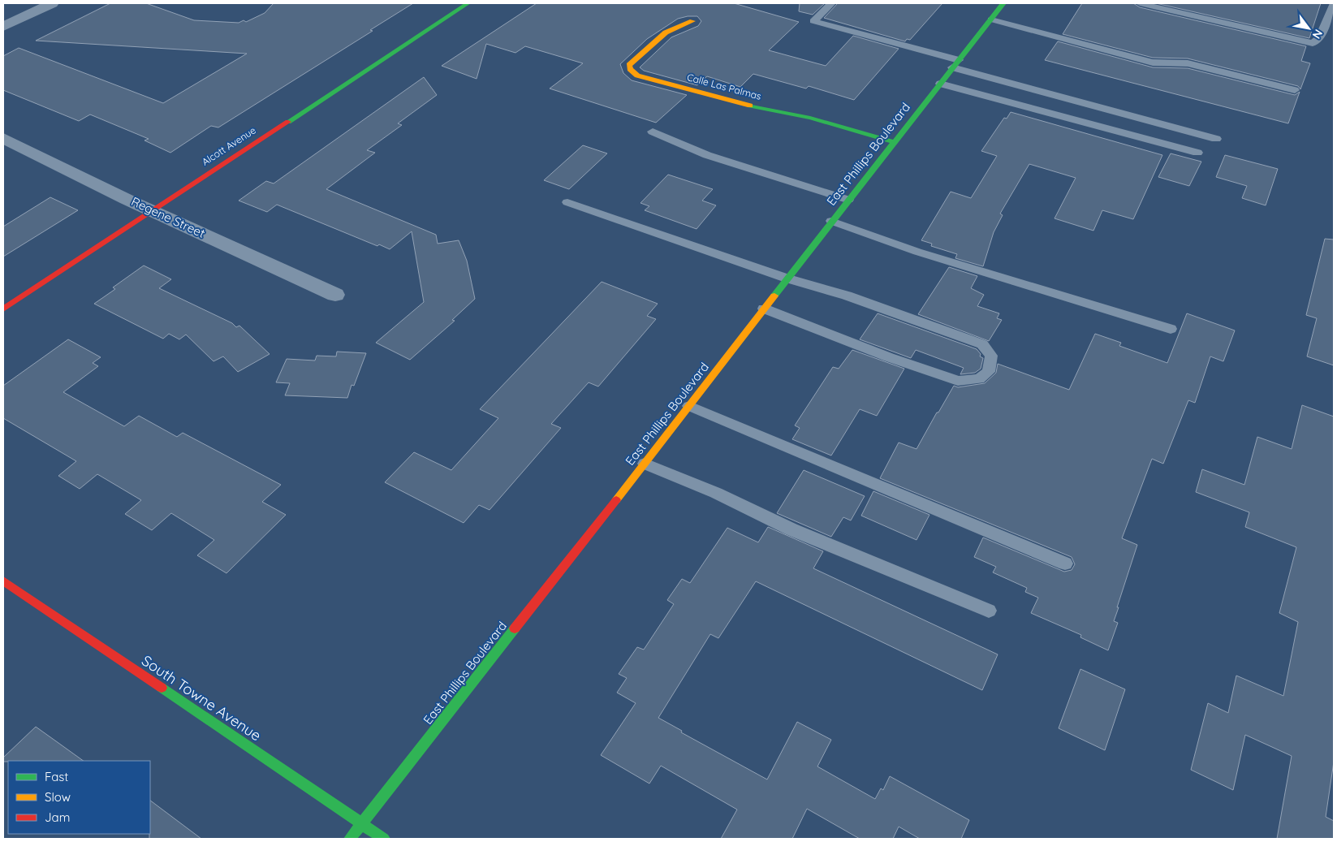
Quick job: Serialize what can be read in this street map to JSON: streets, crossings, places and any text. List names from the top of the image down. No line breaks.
{"streets":{"street":["Calle Las Palmas","Alcott Avenue","East Phillips Boulevard","Regene Street","South Towne Avenue"]},"crossings":[["Calle Las Palmas","East Phillips Boulevard"],["Alcott Avenue","Regene Street"],["East Phillips Boulevard","South Towne Avenue"]],"legend":["Fast","Slow","Jam"],"north":"bottom right"}
